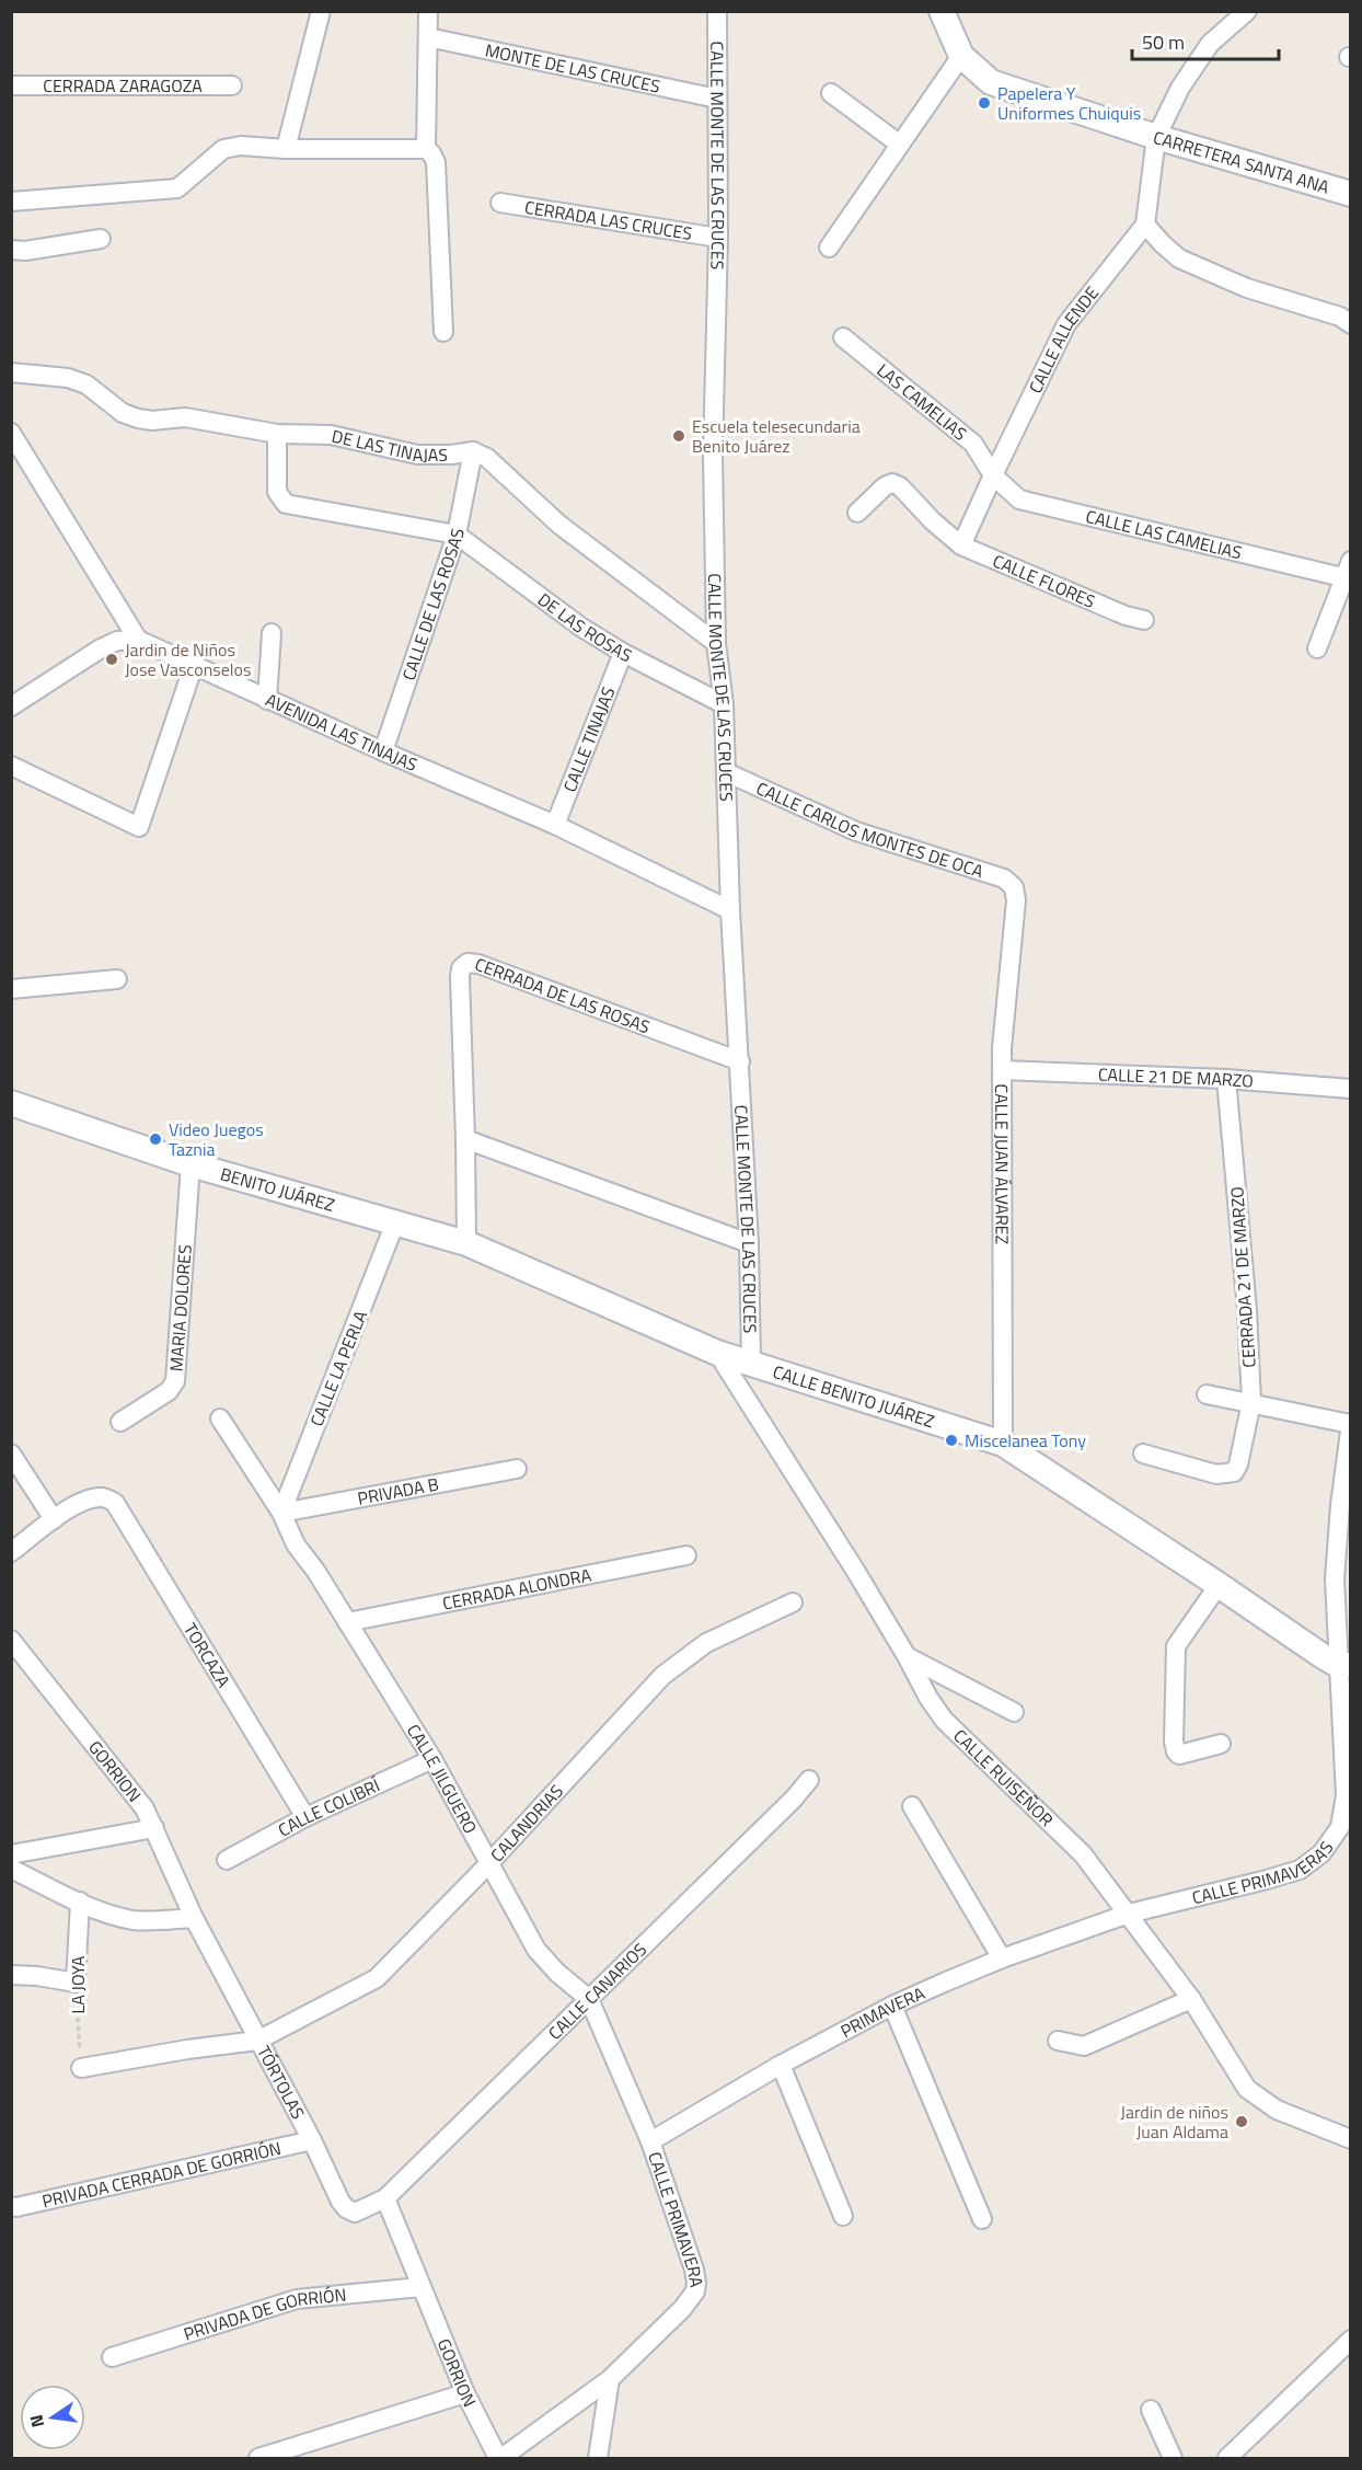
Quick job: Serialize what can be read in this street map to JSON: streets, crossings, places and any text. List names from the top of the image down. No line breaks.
{"streets":{"street":["MONTE DE LAS CRUCES","CERRADA ZARAGOZA","CALLE MONTE DE LAS CRUCES","CARRETERA SANTA ANA","CERRADA LAS CRUCES","CALLE ALLENDE","LAS CAMELIAS","DE LAS TINAJAS","CALLE LAS CAMELIAS","CALLE FLORES","CALLE DE LAS ROSAS","DE LAS ROSAS","AVENIDA LAS TINAJAS","CALLE TINAJAS","CALLE CARLOS MONTES DE OCA","CERRADA DE LAS ROSAS","CALLE 21 DE MARZO","CALLE JUAN ÁLVAREZ","BENITO JUÁREZ","CERRADA 21 DE MARZO","MARIA DOLORES","CALLE LA PERLA","CALLE BENITO JUÁREZ","PRIVADA B","CERRADA ALONDRA","TORCAZA","GORRION","CALLE RUISEÑOR","CALLE JILGUERO","CALLE COLIBRÍ","CALANDRIAS","CALLE PRIMAVERAS","LA JOYA","CALLE CANARIOS","PRIMAVERA","TÓRTOLAS","PRIVADA CERRADA DE GORRIÓN","CALLE PRIMAVERA","PRIVADA DE GORRIÓN"]},"crossings":[["MONTE DE LAS CRUCES","CALLE MONTE DE LAS CRUCES"],["CALLE MONTE DE LAS CRUCES","CERRADA LAS CRUCES"],["CALLE MONTE DE LAS CRUCES","DE LAS TINAJAS"],["CALLE MONTE DE LAS CRUCES","DE LAS ROSAS"],["CALLE MONTE DE LAS CRUCES","AVENIDA LAS TINAJAS"],["CALLE MONTE DE LAS CRUCES","CALLE CARLOS MONTES DE OCA"],["CALLE MONTE DE LAS CRUCES","CERRADA DE LAS ROSAS"],["CALLE MONTE DE LAS CRUCES","CALLE BENITO JUÁREZ"],["CALLE ALLENDE","LAS CAMELIAS"],["CALLE ALLENDE","CALLE LAS CAMELIAS"],["CALLE ALLENDE","CALLE FLORES"],["LAS CAMELIAS","CALLE LAS CAMELIAS"],["DE LAS TINAJAS","CALLE DE LAS ROSAS"],["CALLE DE LAS ROSAS","DE LAS ROSAS"],["CALLE DE LAS ROSAS","AVENIDA LAS TINAJAS"],["DE LAS ROSAS","CALLE TINAJAS"],["AVENIDA LAS TINAJAS","CALLE TINAJAS"],["CALLE CARLOS MONTES DE OCA","CALLE JUAN ÁLVAREZ"],["CERRADA DE LAS ROSAS","CALLE BENITO JUÁREZ"],["CALLE 21 DE MARZO","CALLE JUAN ÁLVAREZ"],["CALLE 21 DE MARZO","CERRADA 21 DE MARZO"],["CALLE JUAN ÁLVAREZ","CALLE BENITO JUÁREZ"],["BENITO JUÁREZ","MARIA DOLORES"],["BENITO JUÁREZ","CALLE LA PERLA"],["BENITO JUÁREZ","CALLE BENITO JUÁREZ"],["CALLE LA PERLA","CALLE BENITO JUÁREZ"],["CALLE LA PERLA","PRIVADA B"],["CALLE LA PERLA","CALLE JILGUERO"],["CALLE BENITO JUÁREZ","CALLE RUISEÑOR"],["CALLE BENITO JUÁREZ","CALLE PRIMAVERAS"],["PRIVADA B","CALLE JILGUERO"],["CERRADA ALONDRA","CALLE JILGUERO"],["TORCAZA","CALLE COLIBRÍ"],["GORRION","CALLE CANARIOS"],["GORRION","TÓRTOLAS"],["GORRION","CALLE PRIMAVERA"],["GORRION","PRIVADA DE GORRIÓN"],["CALLE RUISEÑOR","CALLE PRIMAVERAS"],["CALLE RUISEÑOR","PRIMAVERA"],["CALLE JILGUERO","CALLE COLIBRÍ"],["CALLE JILGUERO","CALANDRIAS"],["CALLE JILGUERO","CALLE CANARIOS"],["CALLE JILGUERO","PRIMAVERA"],["CALLE JILGUERO","CALLE PRIMAVERA"],["CALANDRIAS","TÓRTOLAS"],["CALLE PRIMAVERAS","PRIMAVERA"],["CALLE CANARIOS","TÓRTOLAS"],["PRIMAVERA","CALLE PRIMAVERA"],["TÓRTOLAS","PRIVADA CERRADA DE GORRIÓN"]],"places":["Papelera Y Uniformes Chuiquis","Escuela telesecundaria Benito Juárez","Jardin de Niños Jose Vasconselos","Video Juegos Taznia","Miscelanea Tony","Jardin de niños Juan Aldama"],"scale_bar":"50 m","north":"left"}
